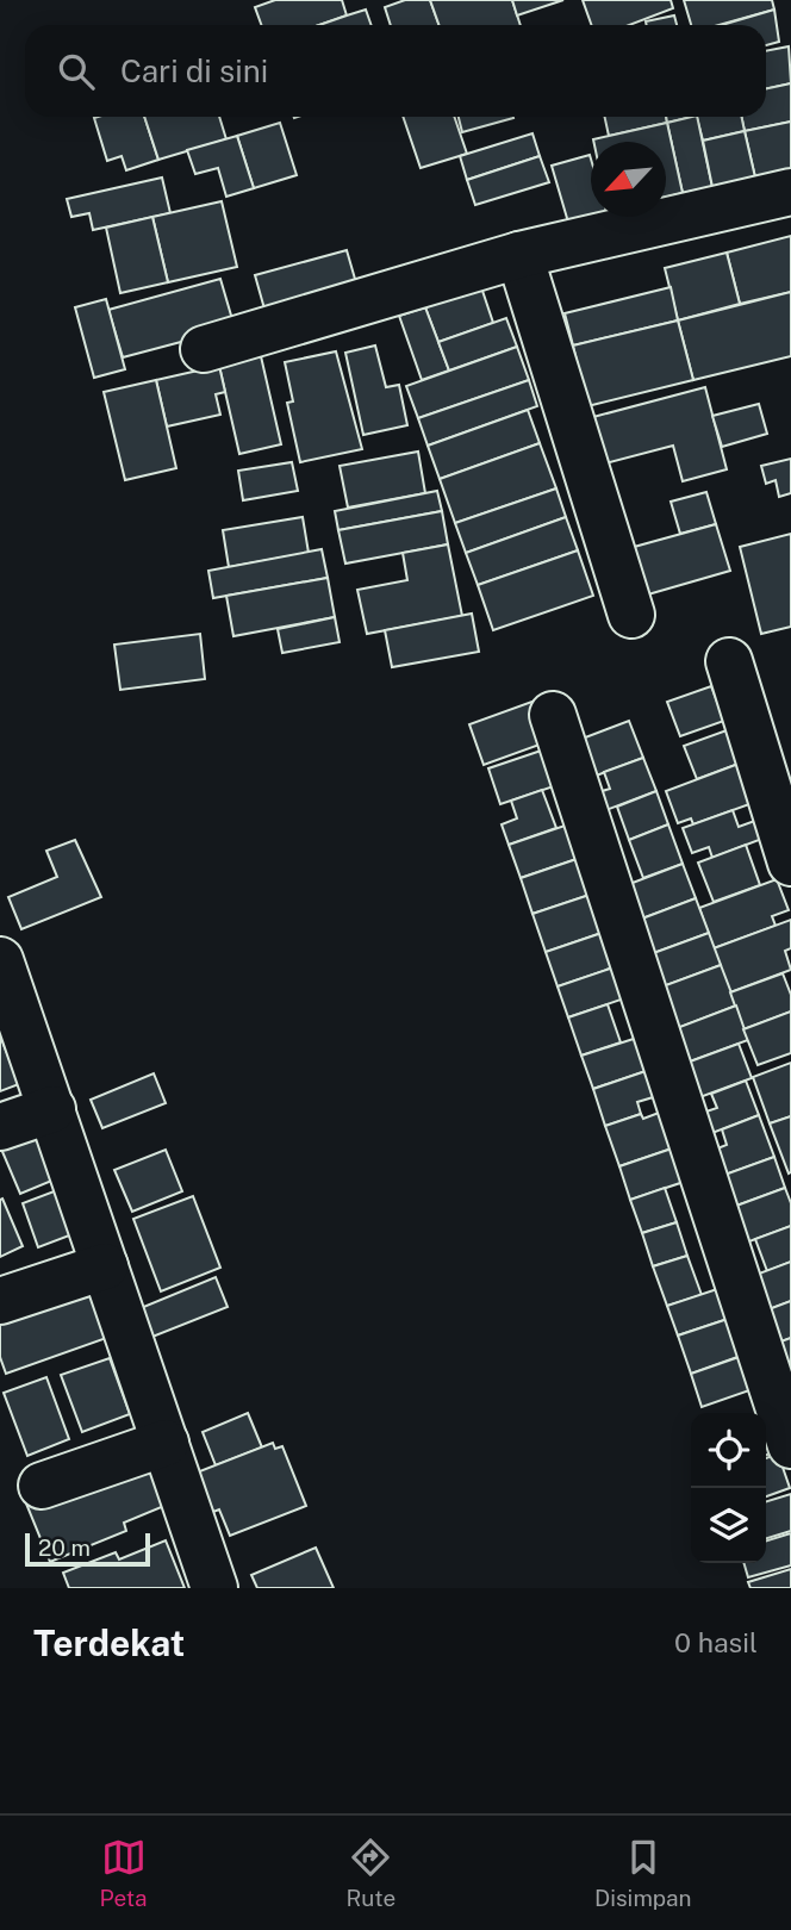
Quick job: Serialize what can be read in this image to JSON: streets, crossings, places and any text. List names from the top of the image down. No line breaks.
{"scale_bar":"20 m","north":"bottom left","page":{"search":"Cari di sini","scale":"20 m","heading":["Terdekat","0 hasil"],"nav":["Peta","Rute","Disimpan"]}}
